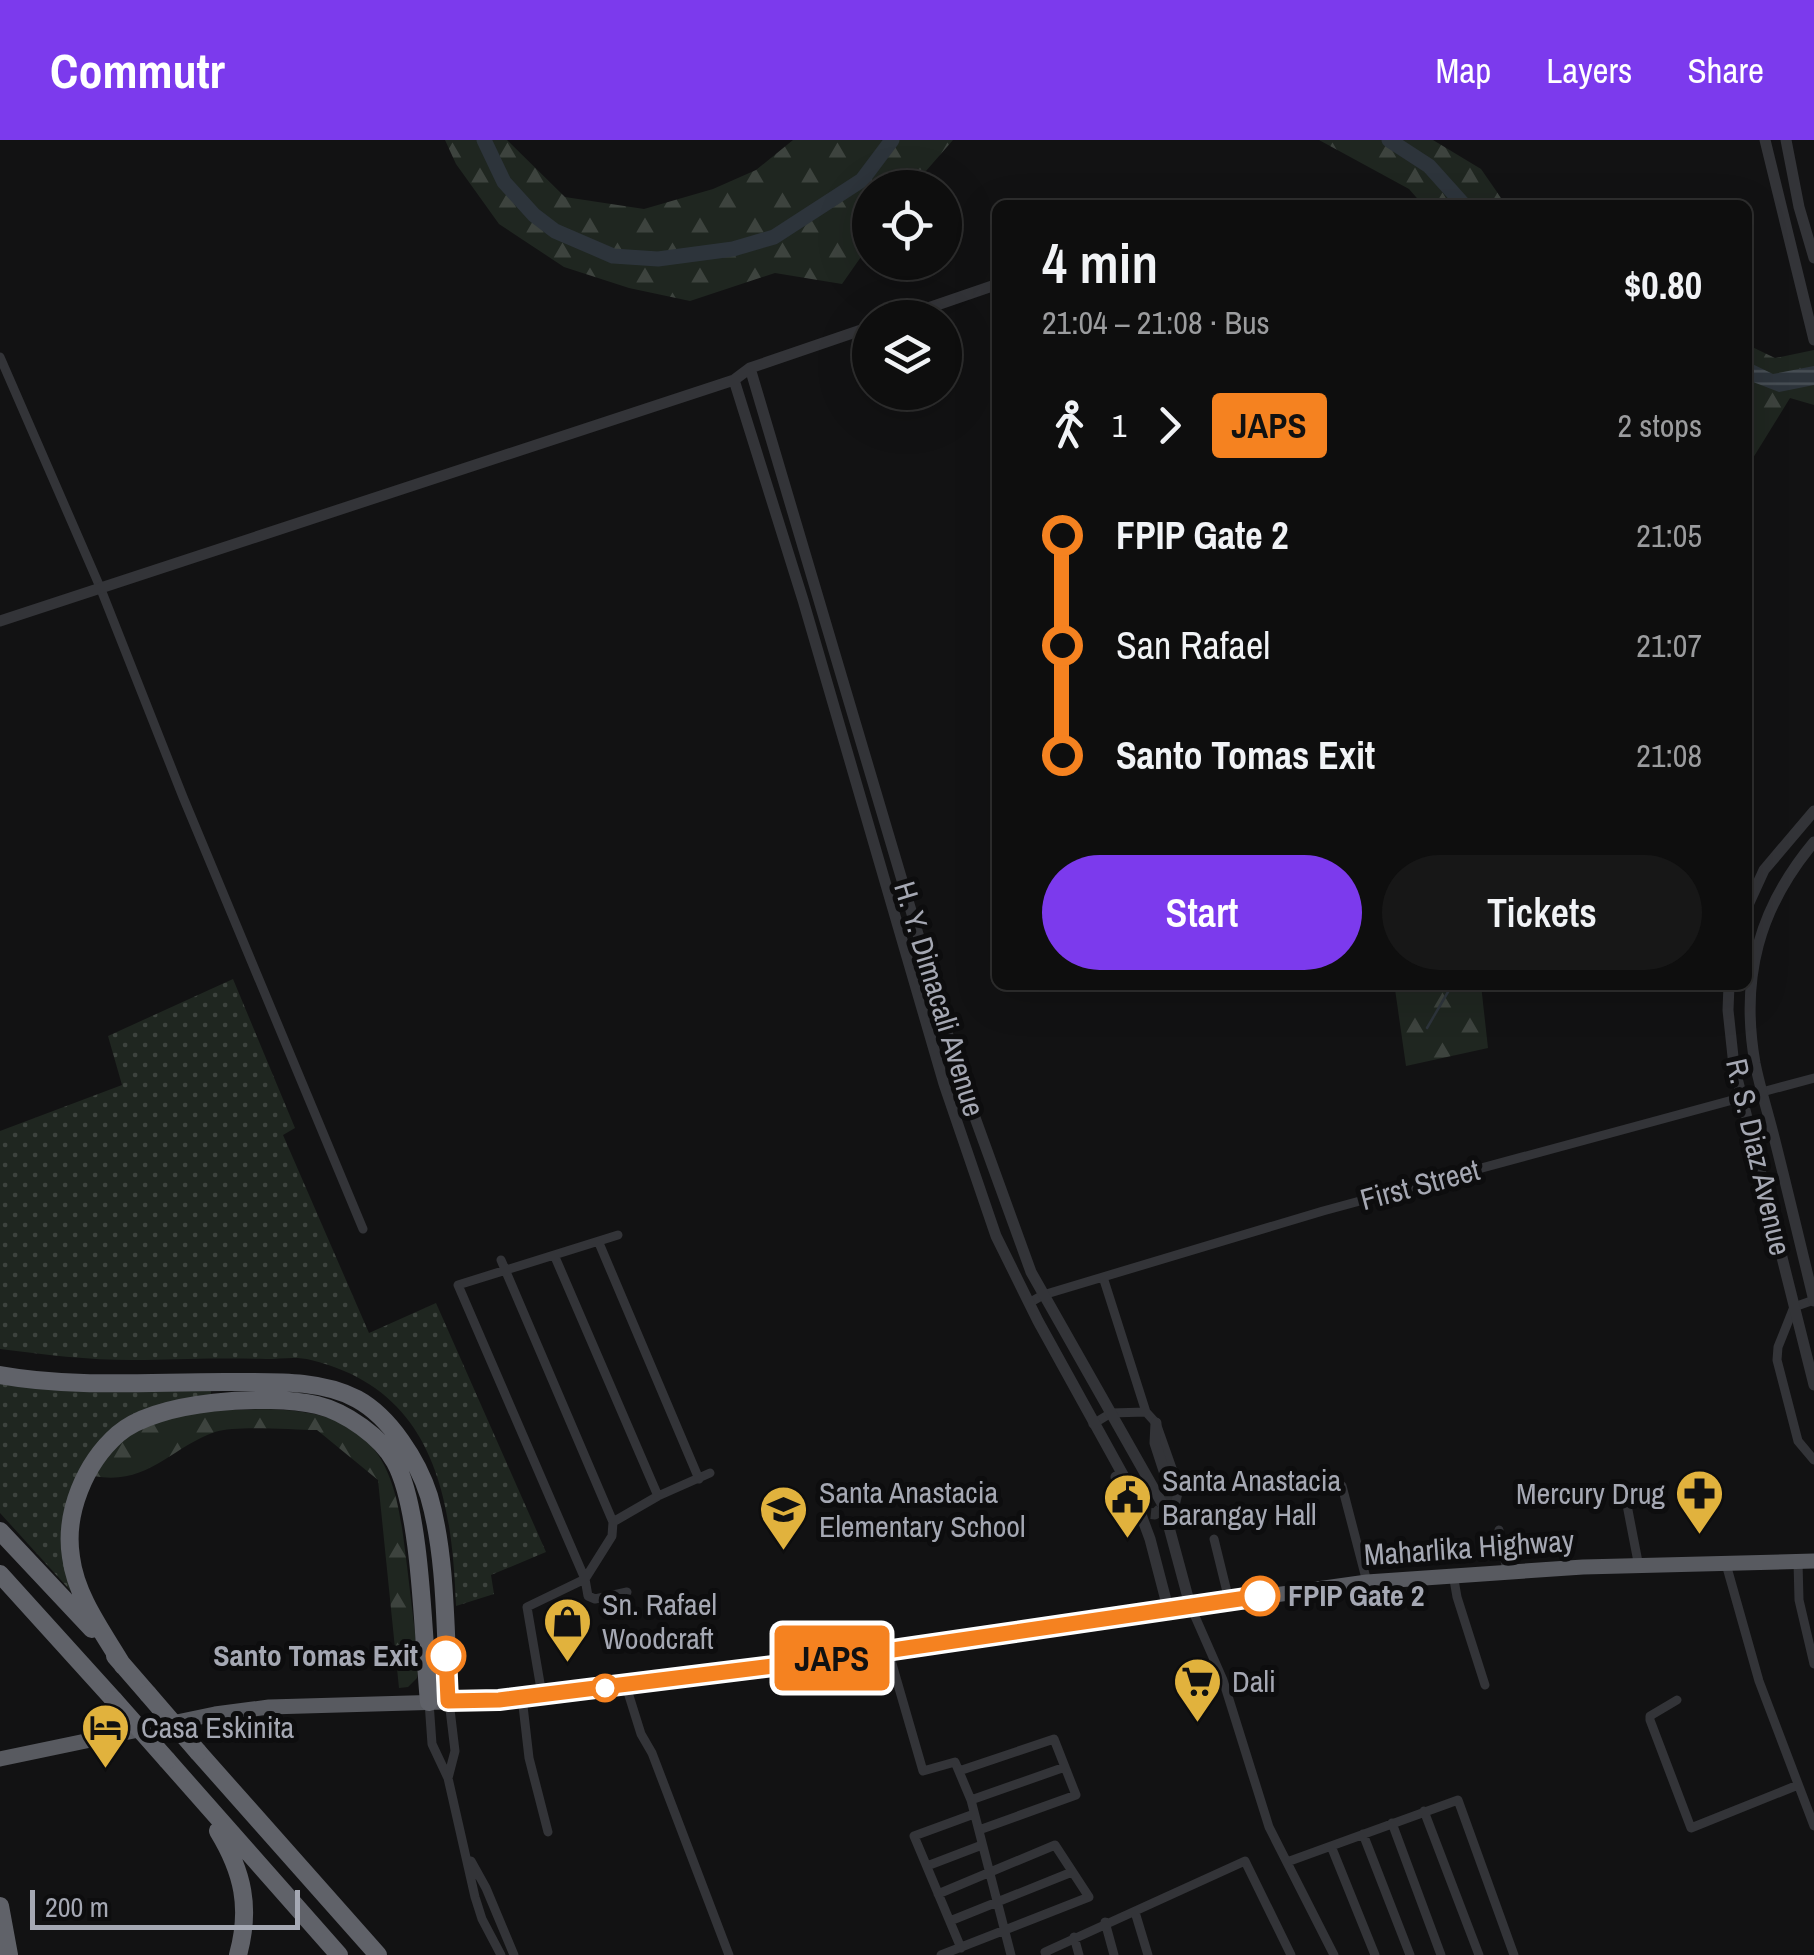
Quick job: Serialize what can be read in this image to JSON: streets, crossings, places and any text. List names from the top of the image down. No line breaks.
{"streets":{"highway":["Maharlika Highway"],"street":["H. Y. Dimacali Avenue","R. S. Diaz Avenue","First Street"]},"crossings":[["H. Y. Dimacali Avenue","First Street"],["H. Y. Dimacali Avenue","Maharlika Highway"],["R. S. Diaz Avenue","First Street"]],"places":{"pharmacy":["Mercury Drug"],"public building":["Santa Anastacia Barangay Hall"],"school or university":["Santa Anastacia Elementary School"],"other":["FPIP Gate 2","Santo Tomas Exit"],"shop":["Sn. Rafael Woodcraft"],"supermarket":["Dali"],"hotel":["Casa Eskinita"]},"lines":["bus line JAPS"],"scale_bar":"200 m","page":{"header":"Commutr","nav":["Map","Layers","Share"],"on_map":"JAPS","heading":["4 min","21:04 – 21:08 · Bus","$0.80"],"legs":["1","JAPS","2 stops"],"list":[{"name":"FPIP Gate 2","value":"21:05"},{"name":"San Rafael","value":"21:07"},{"name":"Santo Tomas Exit","value":"21:08"}],"buttons":["Start","Tickets"],"scale":"200 m"}}
